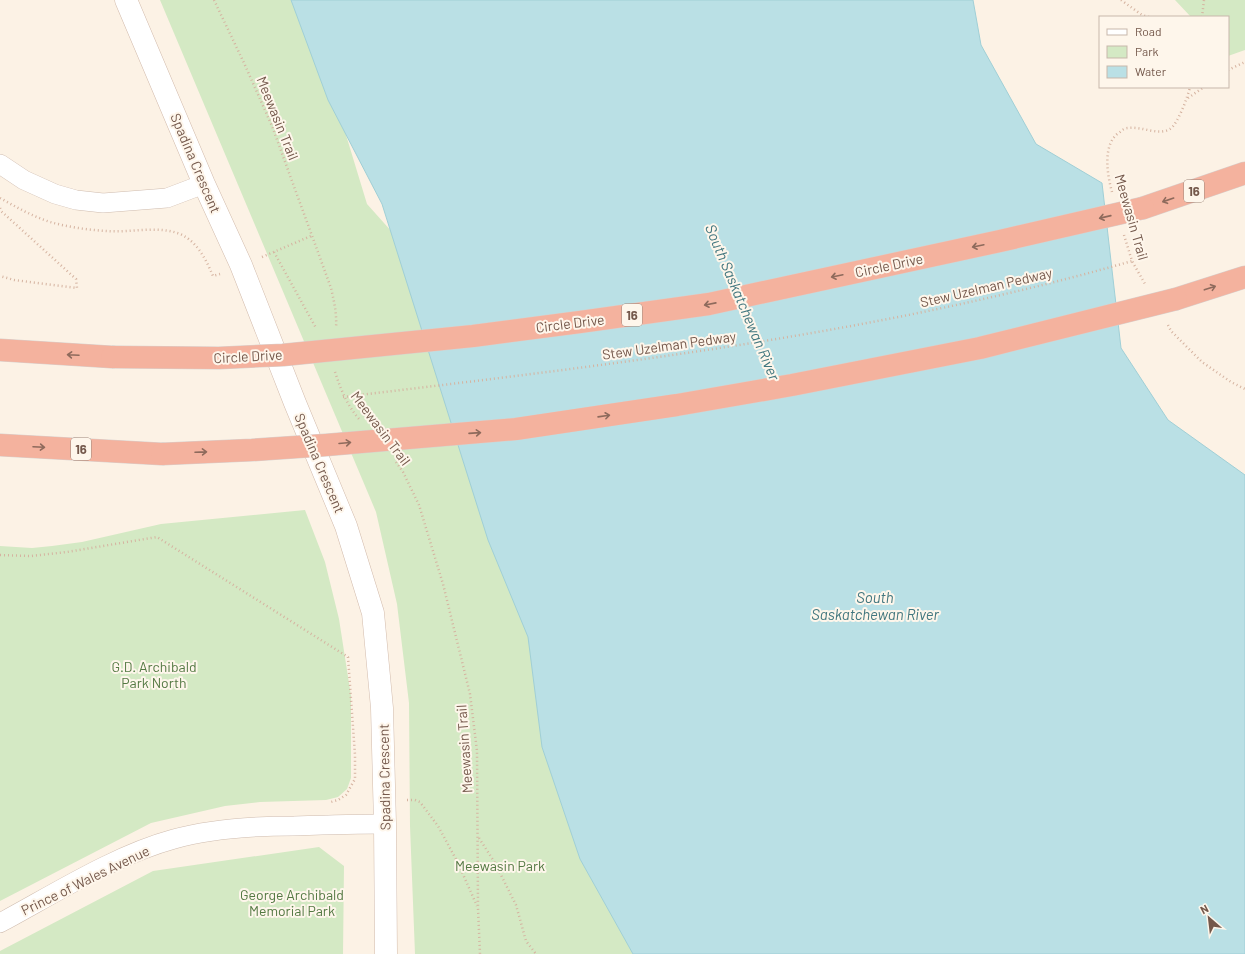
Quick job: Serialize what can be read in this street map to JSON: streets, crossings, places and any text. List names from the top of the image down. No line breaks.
{"streets":{"highway":["16","Circle Drive"],"street":["Spadina Crescent","Prince of Wales Avenue"],"path":["Meewasin Trail","Stew Uzelman Pedway"]},"crossings":[["Meewasin Trail","Stew Uzelman Pedway"],["Spadina Crescent","Prince of Wales Avenue"]],"water":["South Saskatchewan River"],"parks":["G.D. Archibald Park North","Meewasin Park","George Archibald Memorial Park"],"legend":["Road","Park","Water"],"north":"top left"}
